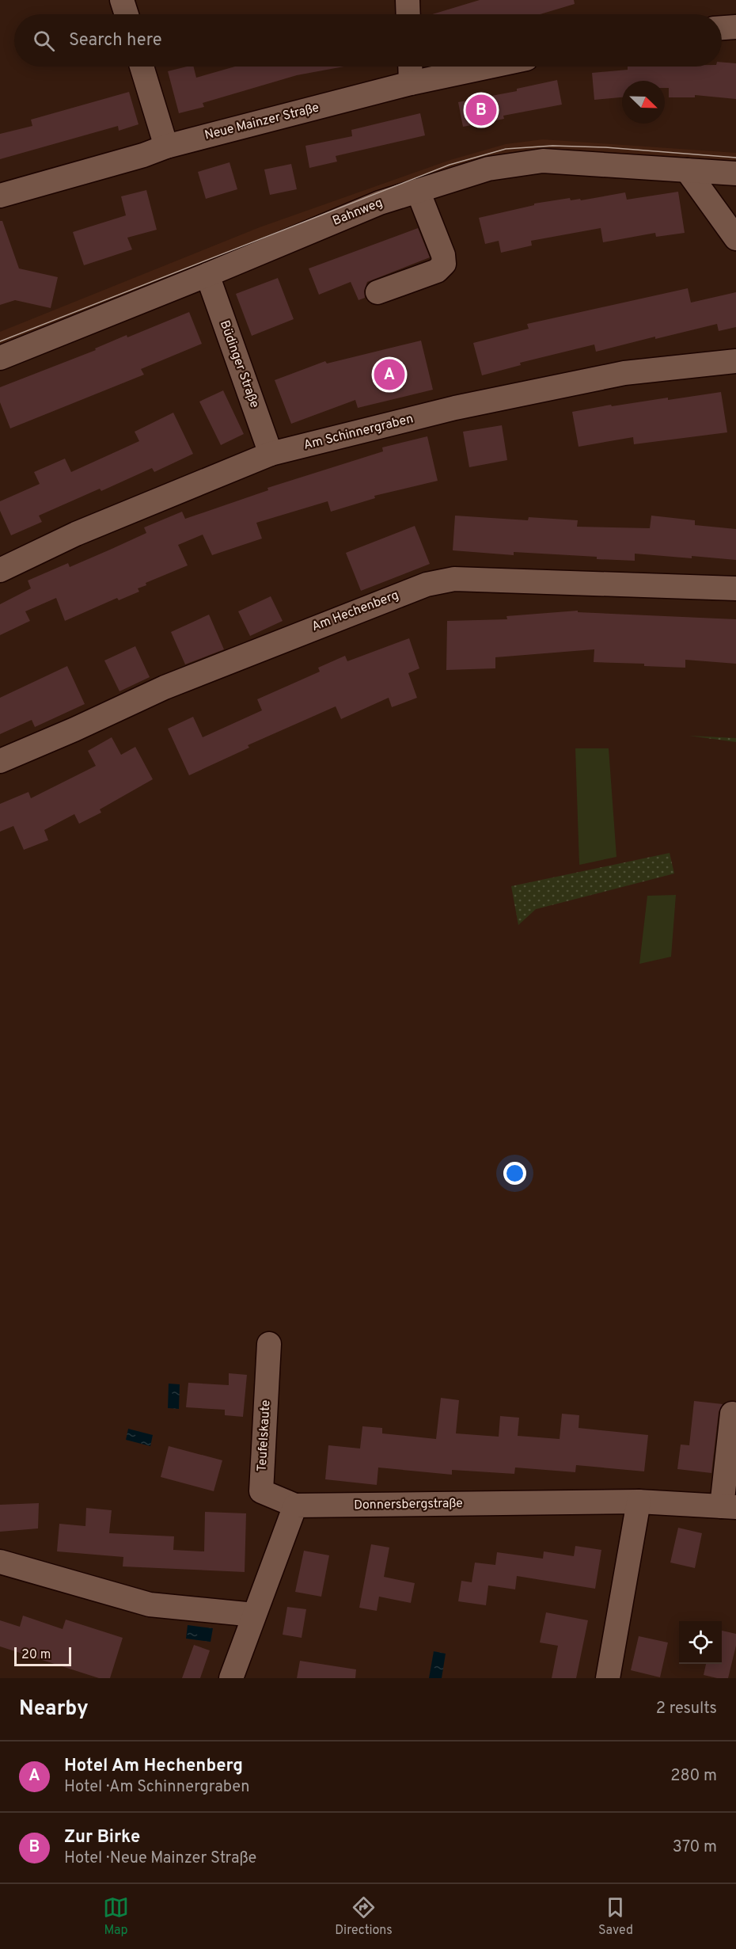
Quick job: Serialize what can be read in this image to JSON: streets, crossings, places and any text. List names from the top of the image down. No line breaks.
{"streets":{"street":["Neue Mainzer Straße","Bahnweg","Büdinger Straße","Am Schinnergraben","Am Hechenberg","Teufelskaute","Donnersbergstraße"]},"crossings":[["Bahnweg","Büdinger Straße"],["Büdinger Straße","Am Schinnergraben"],["Teufelskaute","Donnersbergstraße"]],"scale_bar":"20 m","north":"bottom right","page":{"search":"Search here","pins":["B","A"],"scale":"20 m","heading":["Nearby","2 results"],"list":[{"mark":"A","name":"Hotel Am Hechenberg","note":"Hotel · Am Schinnergraben","value":"280 m"},{"mark":"B","name":"Zur Birke","note":"Hotel · Neue Mainzer Straße","value":"370 m"}],"nav":["Map","Directions","Saved"]}}
